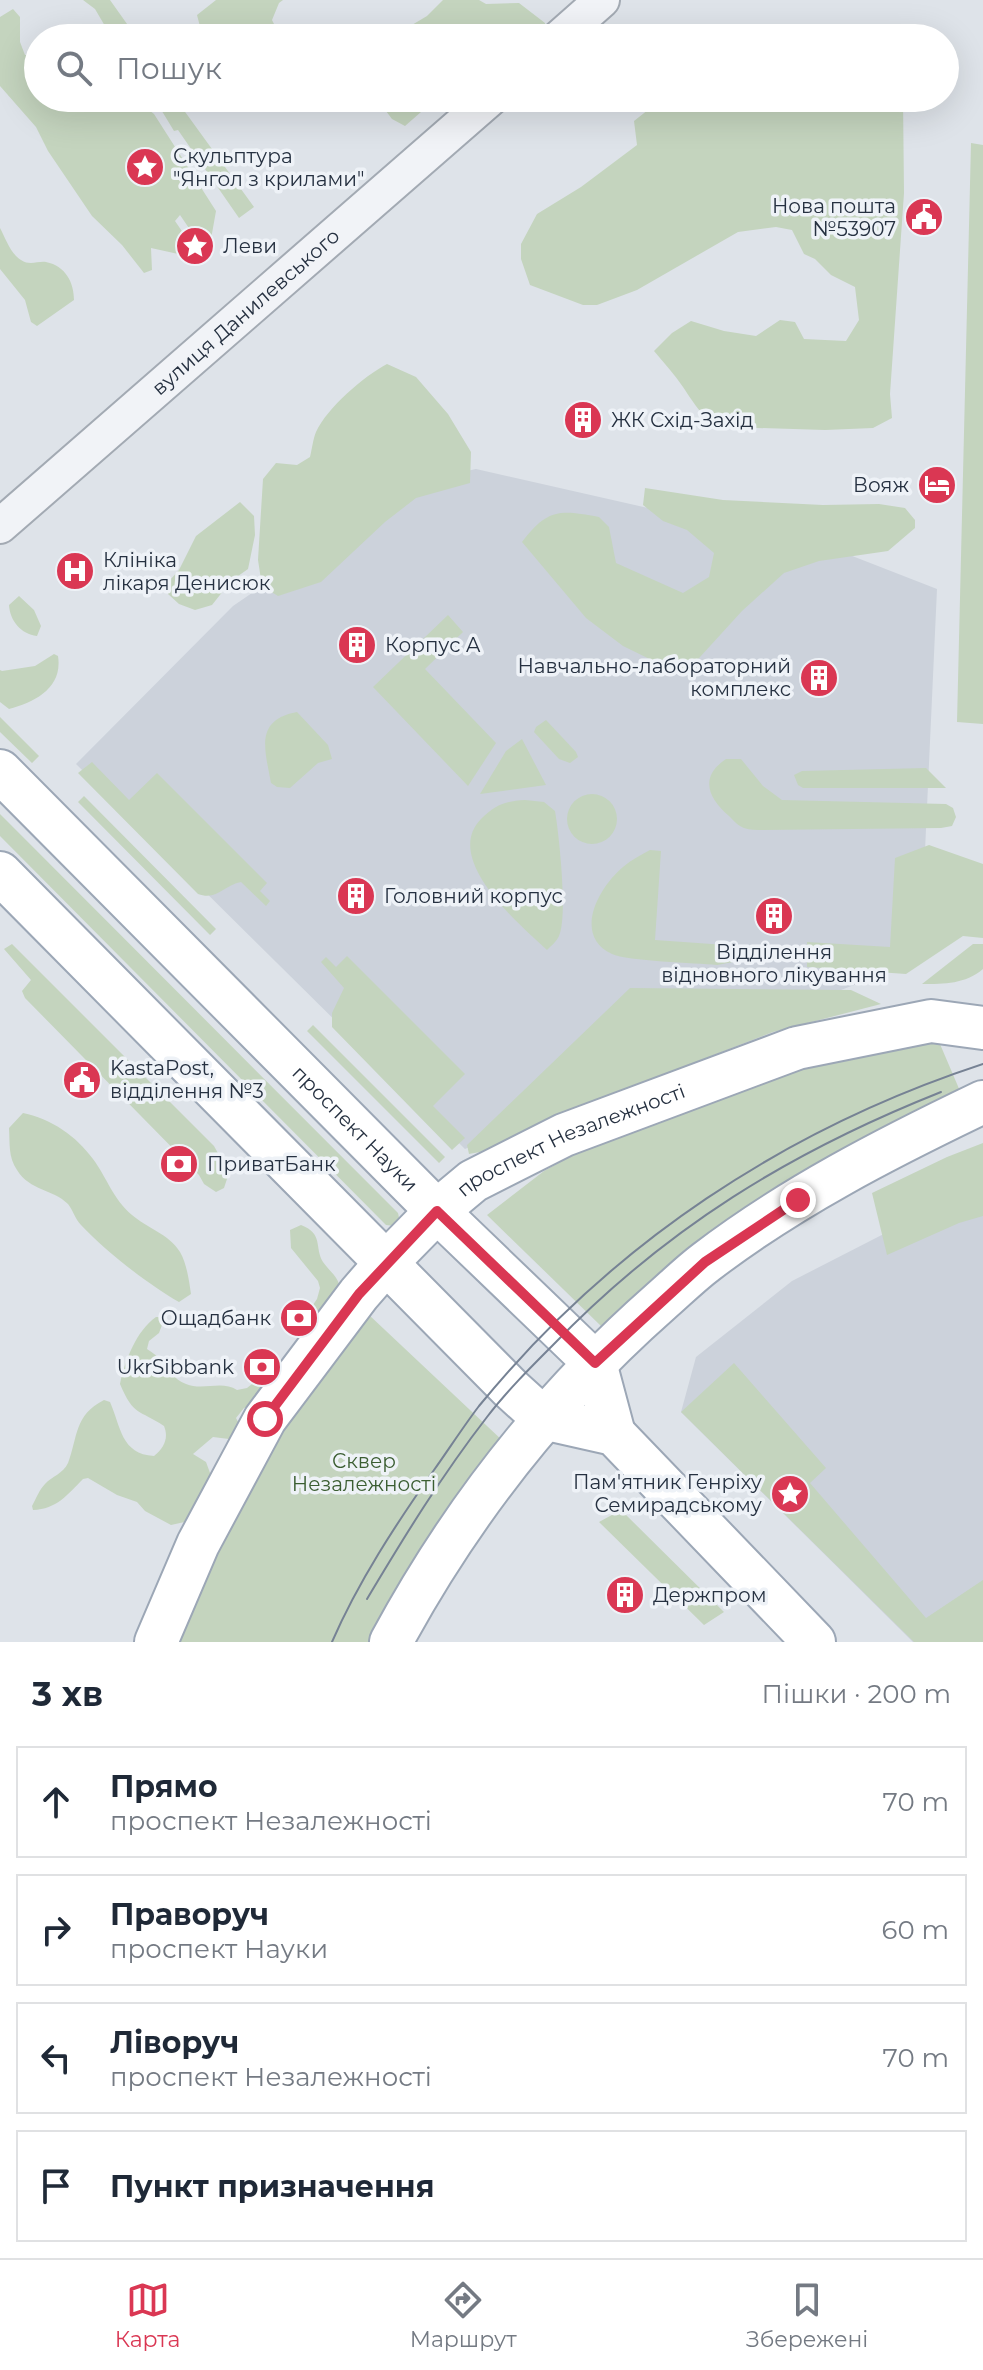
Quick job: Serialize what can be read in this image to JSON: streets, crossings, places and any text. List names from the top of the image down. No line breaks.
{"streets":{"main road":["проспект Науки","проспект Незалежності"],"street":["вулиця Данилевського"]},"crossings":[["проспект Науки","проспект Незалежності"]],"parks":["Сквер Незалежності"],"places":{"place":["Скульптура \"Янгол з крилами\"","Леви","Пам'ятник Генріху Семирадському"],"public building":["Нова пошта №53907","KastaPost, відділення №3"],"building":["ЖК Схід-Захід","Корпус А","Навчально-лабораторний комплекс","Головний корпус","Відділення відновного лікування","Держпром"],"hotel":["Вояж"],"hospital":["Клініка лікаря Денисюк"],"bank":["ПриватБанк","Ощадбанк","UkrSibbank"]},"page":{"search":"Пошук","heading":["3 хв","Пішки · 200 m"],"list":[["Прямо","проспект Незалежності","70 m"],["Праворуч","проспект Науки","60 m"],["Ліворуч","проспект Незалежності","70 m"],"Пункт призначення"],"nav":["Карта","Маршрут","Збережені"]}}
